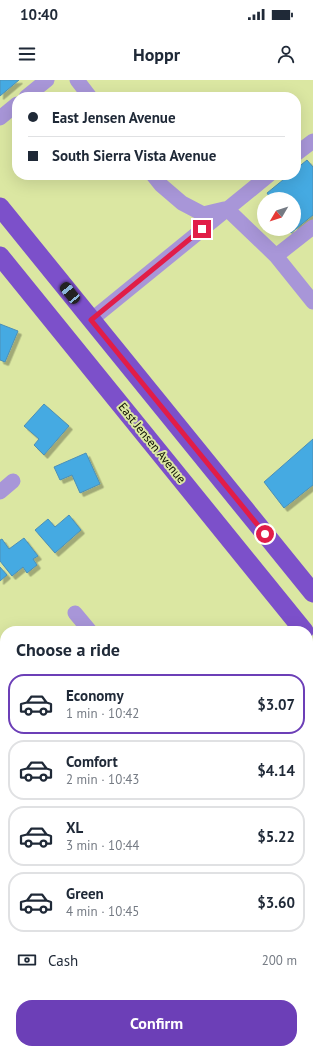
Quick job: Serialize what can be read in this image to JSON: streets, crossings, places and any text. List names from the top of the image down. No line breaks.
{"streets":{"main road":["East Jensen Avenue"]},"north":"bottom left","page":{"status":"10:40","header":"Hoppr","banner":["East Jensen Avenue","South Sierra Vista Avenue"],"heading":"Choose a ride","list":[{"name":"Economy","note":"1 min · 10:42","value":"$3.07"},{"name":"Comfort","note":"2 min · 10:43","value":"$4.14"},{"name":"XL","note":"3 min · 10:44","value":"$5.22"},{"name":"Green","note":"4 min · 10:45","value":"$3.60"}],"pay":["Cash","200 m"],"buttons":"Confirm"}}
